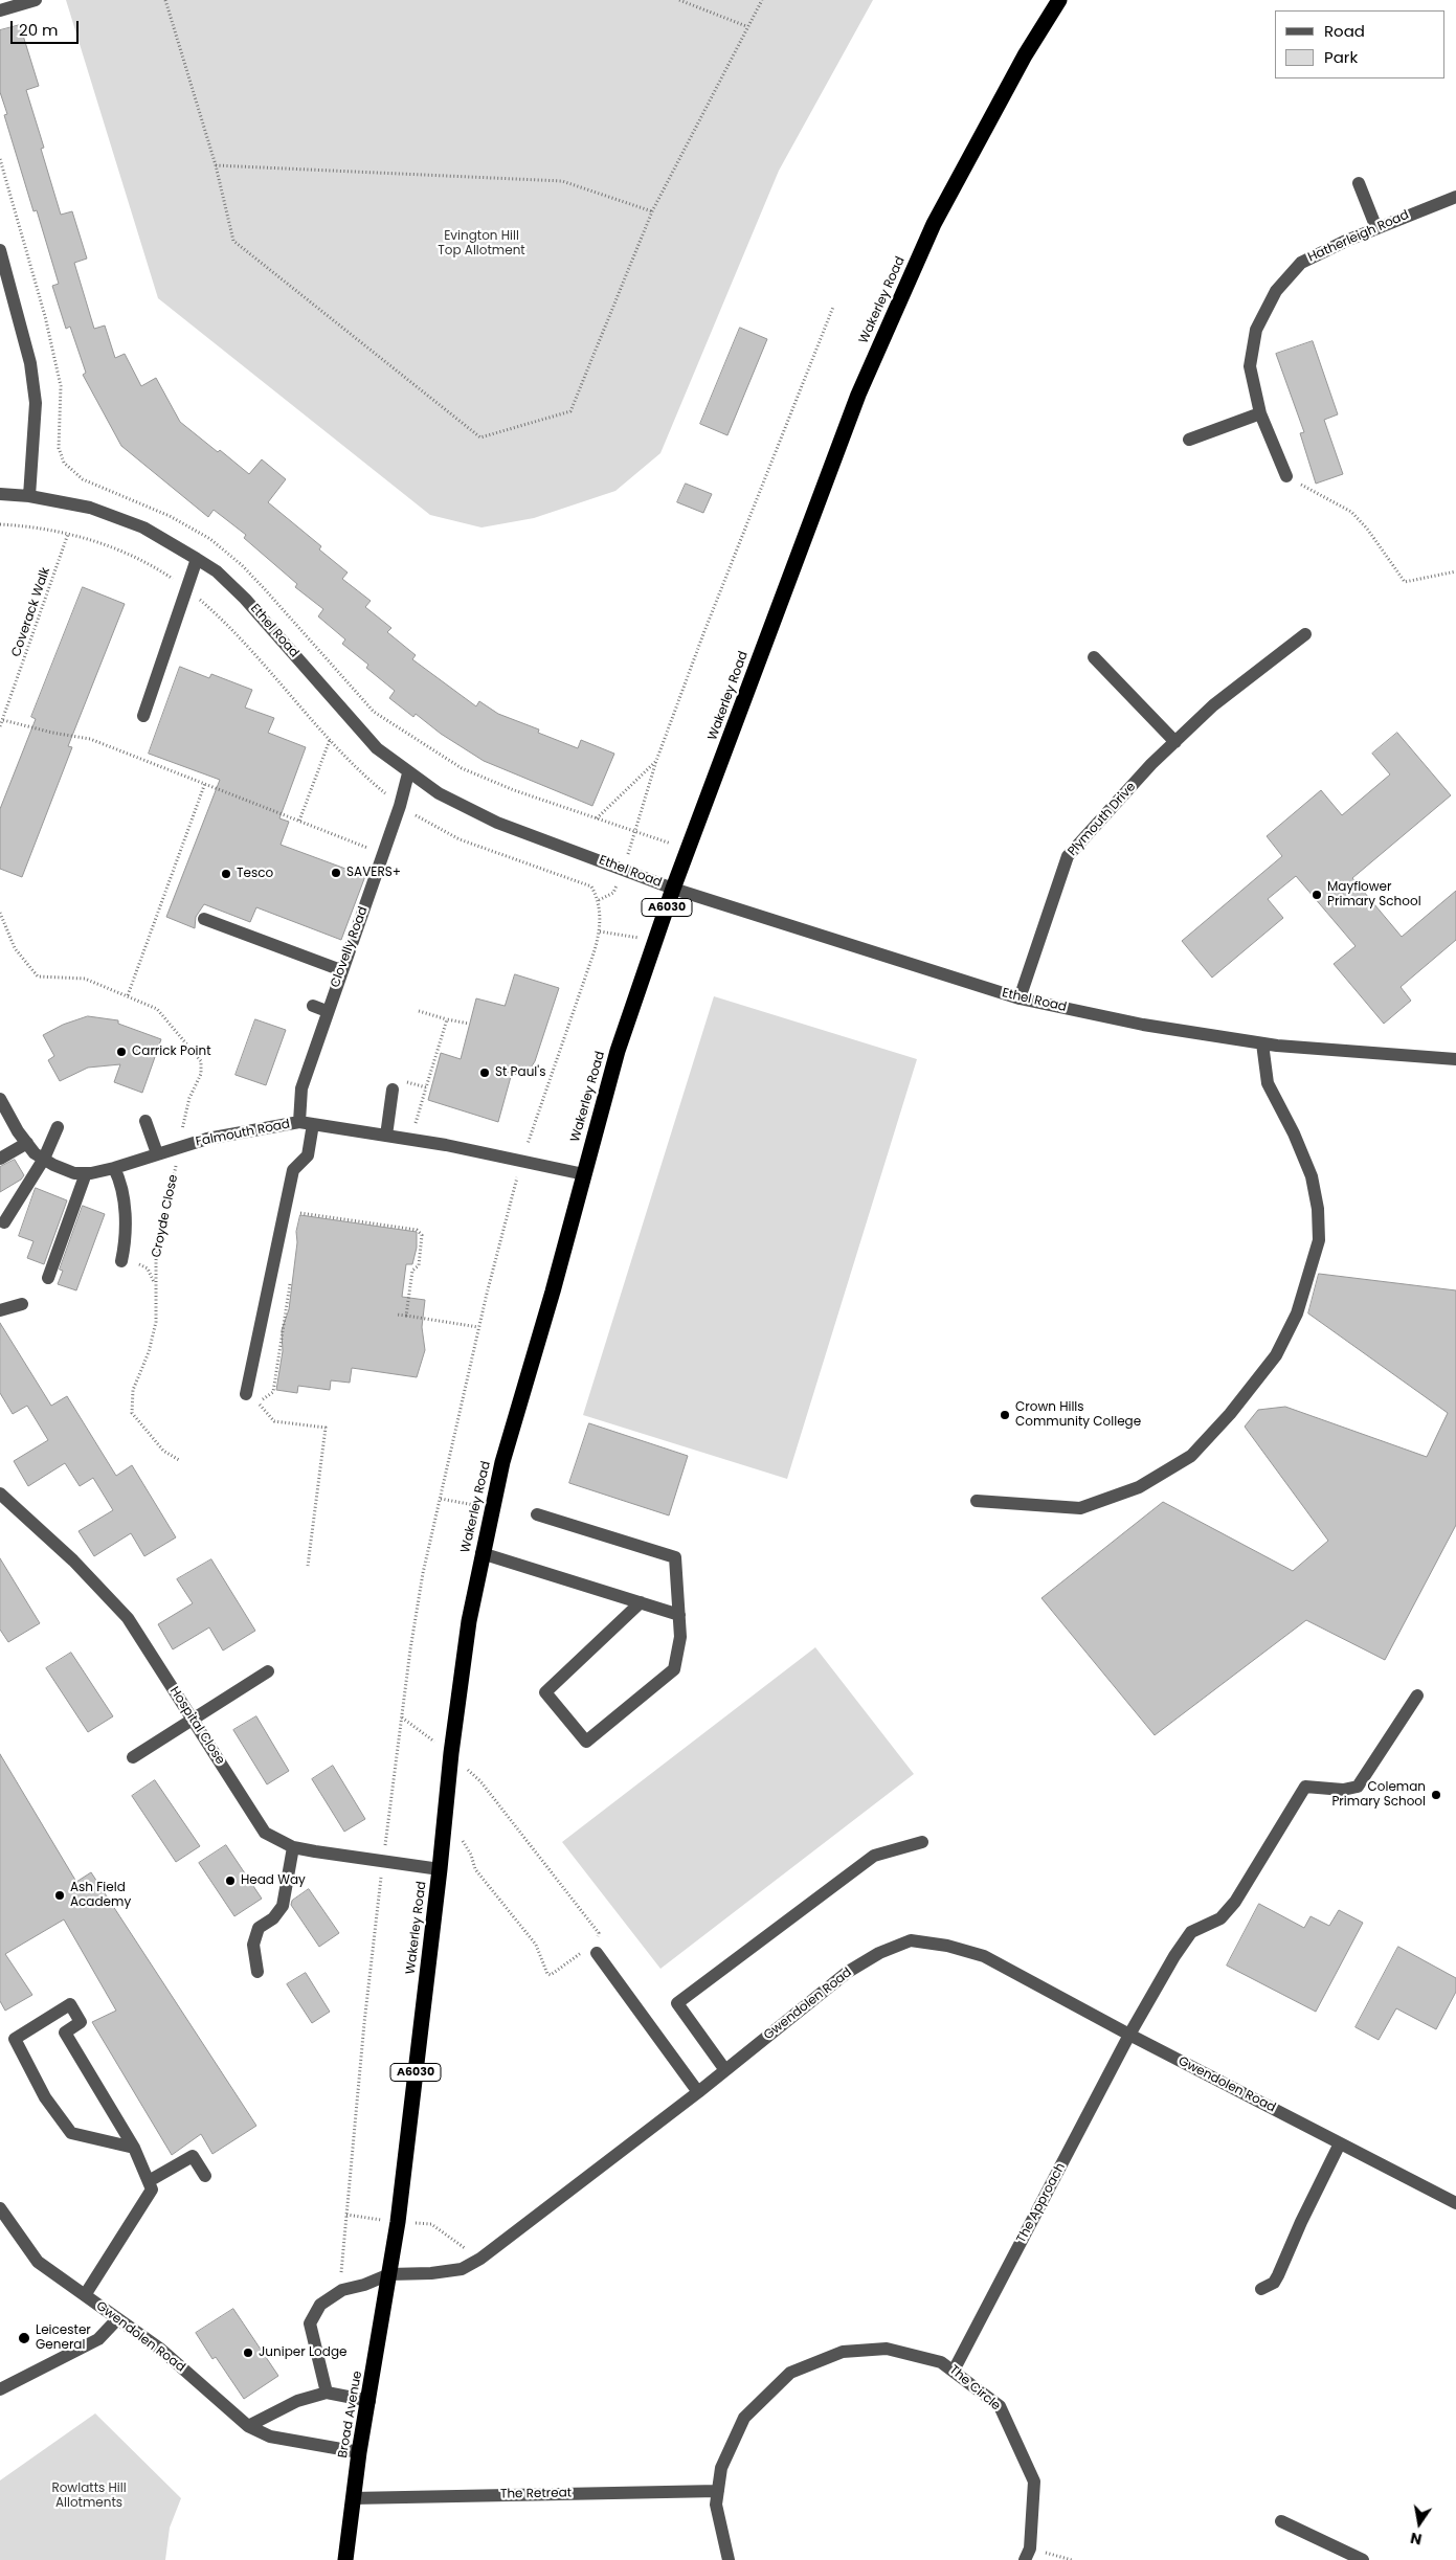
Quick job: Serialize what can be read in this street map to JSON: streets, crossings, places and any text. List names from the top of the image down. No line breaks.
{"streets":{"highway":["Wakerley Road","A6030","Broad Avenue"],"street":["Hatherleigh Road","Ethel Road","Plymouth Drive","Clovelly Road","Falmouth Road","Hospital Close","Gwendolen Road","The Approach","The Circle","The Retreat"],"path":["Coverack Walk","Croyde Close"]},"crossings":[["Wakerley Road","Ethel Road"],["Wakerley Road","Falmouth Road"],["Wakerley Road","Hospital Close"],["Wakerley Road","Gwendolen Road"],["Wakerley Road","Broad Avenue"],["Ethel Road","Plymouth Drive"],["Ethel Road","Clovelly Road"],["Clovelly Road","Falmouth Road"],["Falmouth Road","Croyde Close"],["Gwendolen Road","The Approach"],["Gwendolen Road","Broad Avenue"],["The Approach","The Circle"],["The Circle","The Retreat"],["Broad Avenue","The Retreat"]],"parks":["Evington Hill Top Allotment","Rowlatts Hill Allotments"],"places":["SAVERS+","Tesco","Mayflower Primary School","Carrick Point","St Paul's","Crown Hills Community College","Coleman Primary School","Head Way","Ash Field Academy","Leicester General","Juniper Lodge"],"legend":["Road","Park"],"scale_bar":"20 m","north":"bottom"}
